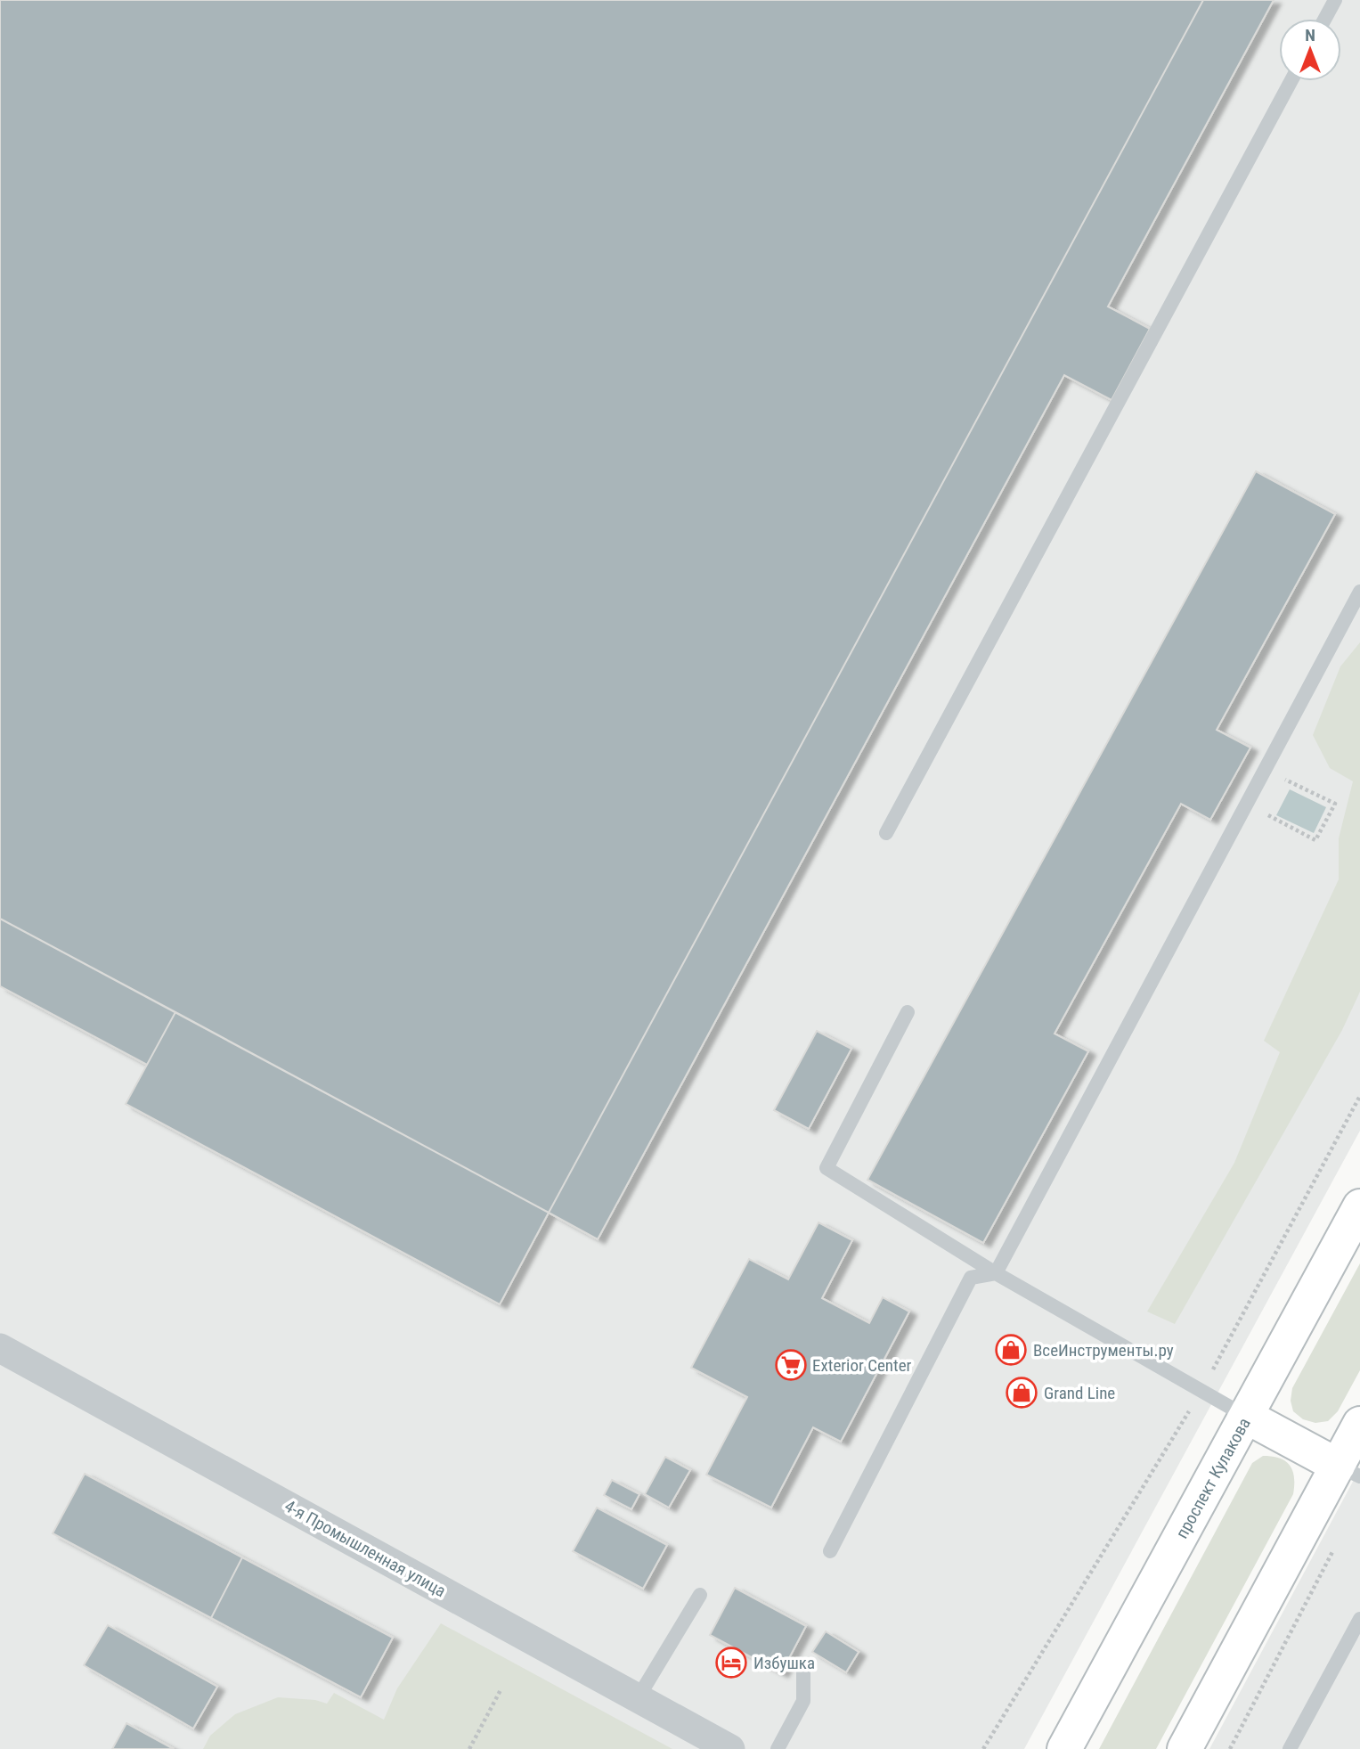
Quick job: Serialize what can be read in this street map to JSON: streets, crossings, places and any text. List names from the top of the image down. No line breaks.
{"streets":{"main road":["проспект Кулакова"],"street":["4-я Промышленная улица"]},"places":{"shop":["ВсеИнструменты.ру","Grand Line"],"supermarket":["Exterior Center"],"hotel":["Избушка"]},"north":"top"}
